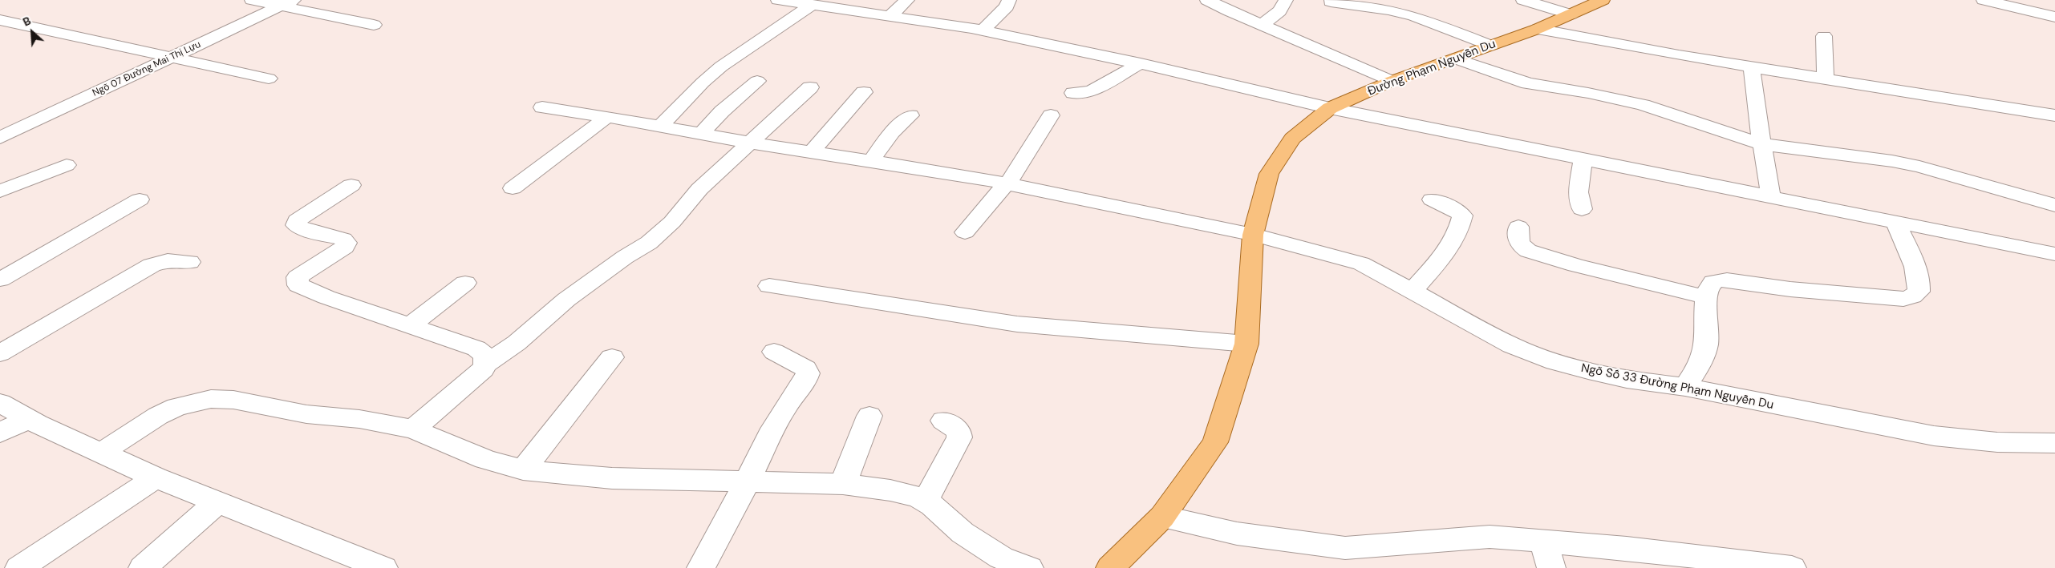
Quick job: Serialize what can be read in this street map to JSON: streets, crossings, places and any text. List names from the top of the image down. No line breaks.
{"streets":{"main road":["Đường Phạm Nguyễn Du"],"street":["Ngõ 07 Đường Mai Thị Lựu","Ngõ Số 33 Đường Phạm Nguyễn Du"]},"crossings":[["Đường Phạm Nguyễn Du","Ngõ Số 33 Đường Phạm Nguyễn Du"]],"north":"top left"}
